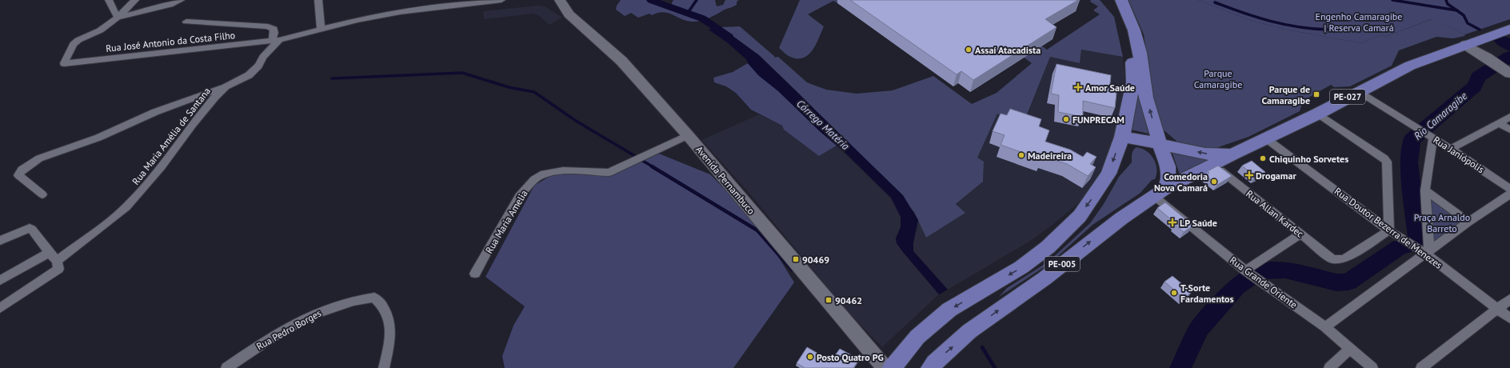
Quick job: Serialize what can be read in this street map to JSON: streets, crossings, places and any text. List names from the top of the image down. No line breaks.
{"streets":{"main road":["PE-027","PE-005"],"street":["Rua José Antonio da Costa Filho","Rua Maria Amélia de Santana","Rua Janiópolis","Avenida Pernambuco","Rua Allan Kardec","Rua Maria Amelia","Rua Doutor Bezerra de Menezes","Rua Grande Oriente","Rua Pedro Borges"]},"crossings":[["Rua José Antonio da Costa Filho","Rua Maria Amélia de Santana"],["PE-027","Rua Janiópolis"],["PE-027","Rua Allan Kardec"],["PE-027","Rua Doutor Bezerra de Menezes"],["PE-027","PE-005"],["PE-027","Rua Grande Oriente"],["Avenida Pernambuco","Rua Maria Amelia"],["Rua Allan Kardec","Rua Doutor Bezerra de Menezes"],["PE-005","Rua Grande Oriente"]],"water":["Rio Camaragibe","Córrego Matéria"],"parks":["Engenho Camaragibe | Reserva Camará","Parque Camaragibe","Praça Arnaldo Barreto"],"places":{"other":["Assaí Atacadista","FUNPRECAM","Madeireira","Chiquinho Sorvetes","Comedoria Nova Camará","T-Sorte Fardamentos","Posto Quatro PG"],"health":["Amor Saúde","Drogamar","LP Saúde"],"transit":["Parque de Camaragibe","90469","90462"]}}
